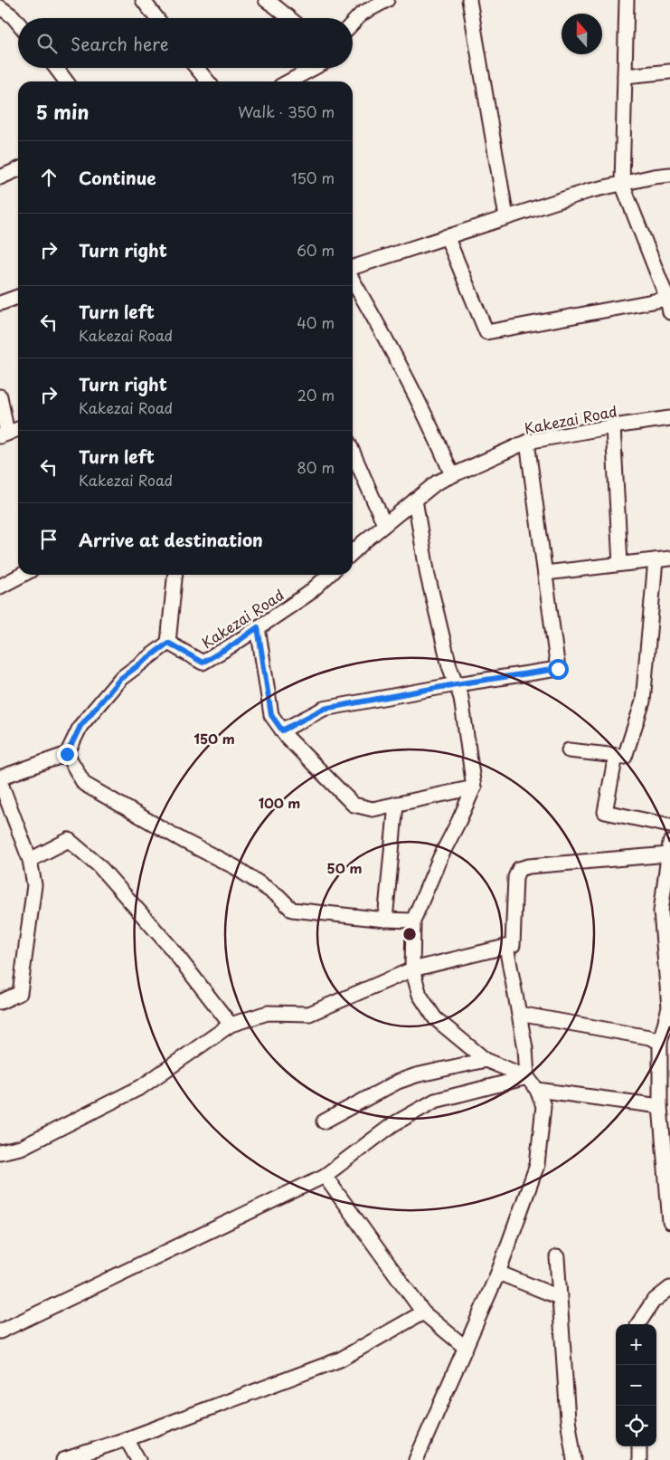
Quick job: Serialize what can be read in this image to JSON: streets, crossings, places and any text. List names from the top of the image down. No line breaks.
{"streets":{"street":["Kakezai Road"]},"north":"top","page":{"search":"Search here","heading":["5 min","Walk · 350 m"],"list":[["Continue","150 m"],["Turn right","60 m"],["Turn left","Kakezai Road","40 m"],["Turn right","Kakezai Road","20 m"],["Turn left","Kakezai Road","80 m"],"Arrive at destination"],"map_buttons":["+","−"]},"rings":["150 m","100 m","50 m"]}
